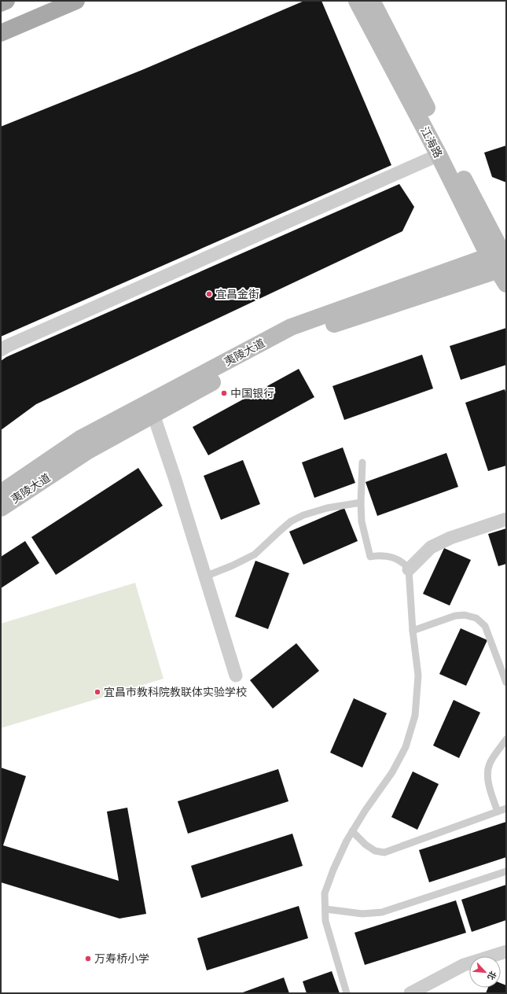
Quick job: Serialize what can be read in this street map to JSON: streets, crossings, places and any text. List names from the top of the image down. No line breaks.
{"streets":{"main road":["江海路","夷陵大道"]},"crossings":[["江海路","夷陵大道"]],"places":["宜昌金街","中国银行","宜昌市教科院教联体实验学校","万寿桥小学"],"north":"bottom right"}
